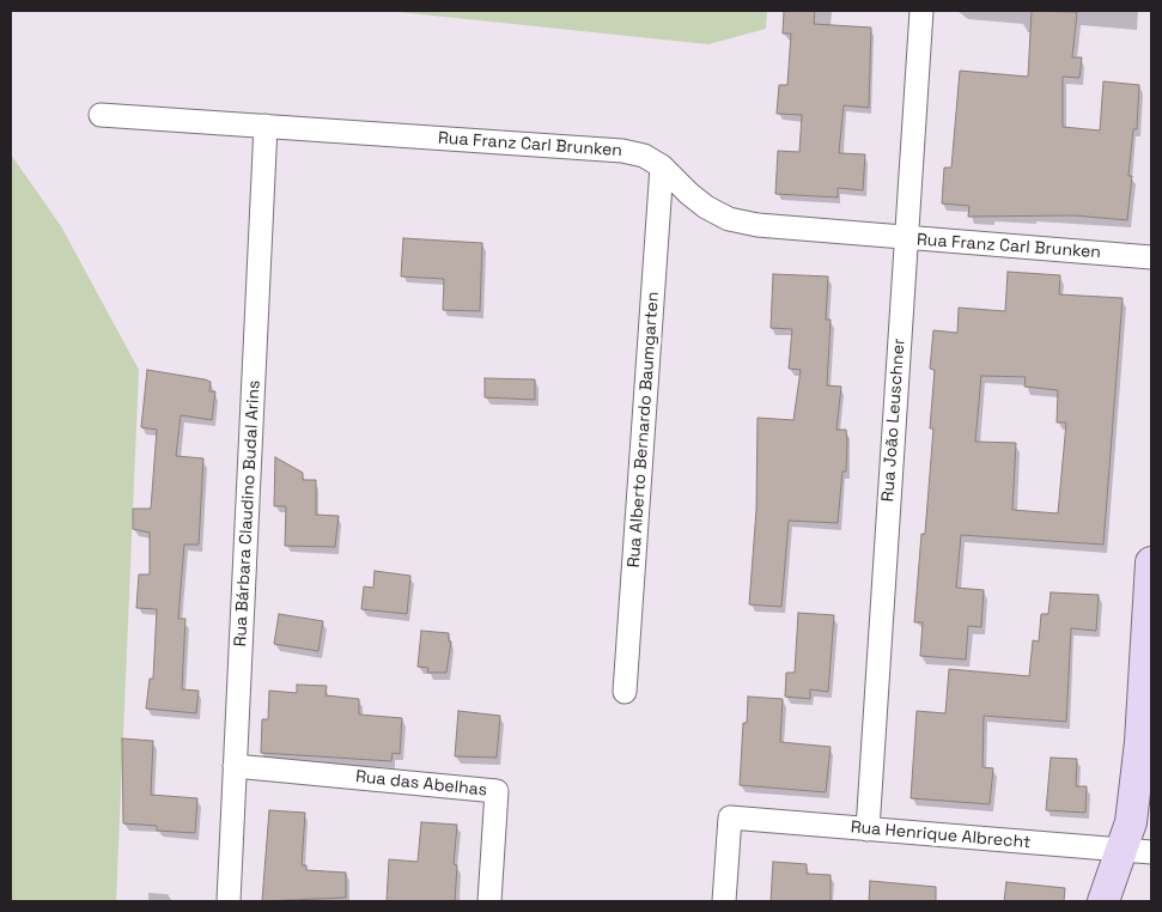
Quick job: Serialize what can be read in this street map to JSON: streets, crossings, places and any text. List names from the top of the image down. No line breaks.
{"streets":{"street":["Rua Franz Carl Brunken","Rua João Leuschner","Rua Alberto Bernardo Baumgarten","Rua Bárbara Claudino Budal Arins","Rua das Abelhas","Rua Henrique Albrecht"]},"crossings":[["Rua Franz Carl Brunken","Rua João Leuschner"],["Rua Franz Carl Brunken","Rua Alberto Bernardo Baumgarten"],["Rua Franz Carl Brunken","Rua Bárbara Claudino Budal Arins"],["Rua João Leuschner","Rua Henrique Albrecht"],["Rua Bárbara Claudino Budal Arins","Rua das Abelhas"]]}
